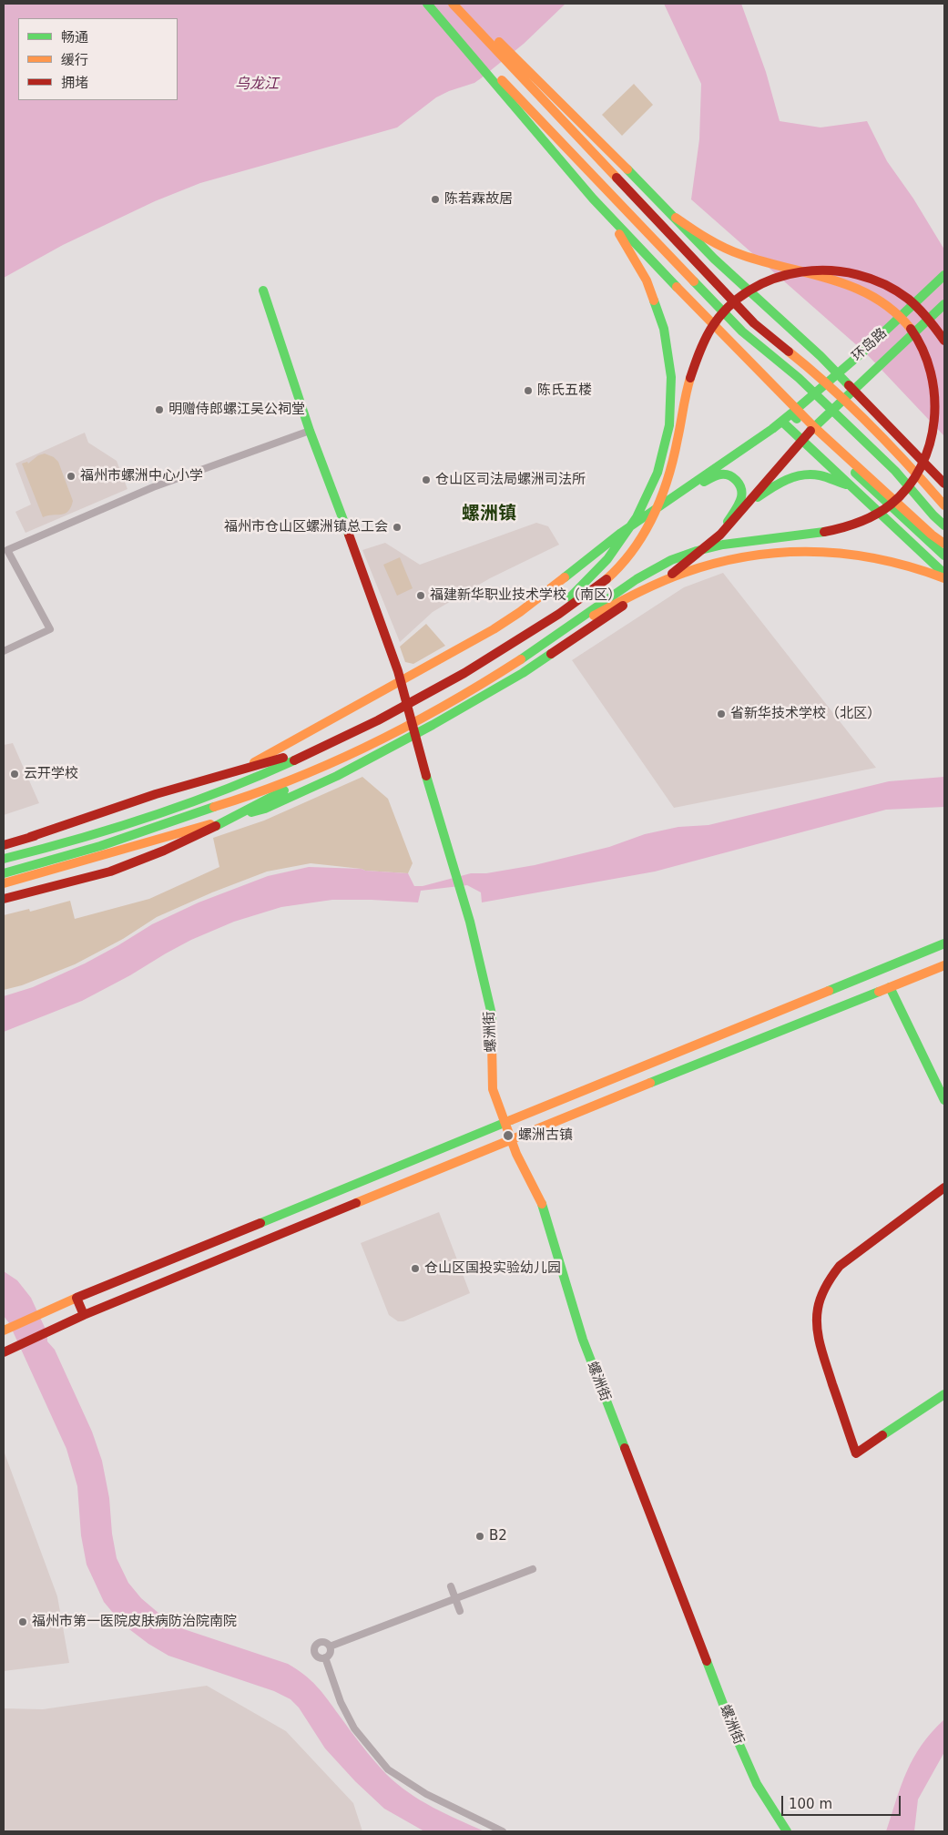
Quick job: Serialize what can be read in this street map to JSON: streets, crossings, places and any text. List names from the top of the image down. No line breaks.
{"streets":{"main road":["环岛路","螺洲街"]},"districts":["螺洲镇"],"water":["乌龙江"],"places":["陈若霖故居","陈氏五楼","明赠侍郎螺江吴公祠堂","福州市螺洲中心小学","仓山区司法局螺洲司法所","福州市仓山区螺洲镇总工会","福建新华职业技术学校（南区）","省新华技术学校（北区）","云开学校","螺洲古镇","仓山区国投实验幼儿园","B2","福州市第一医院皮肤病防治院南院"],"legend":["畅通","缓行","拥堵"],"scale_bar":"100 m"}
